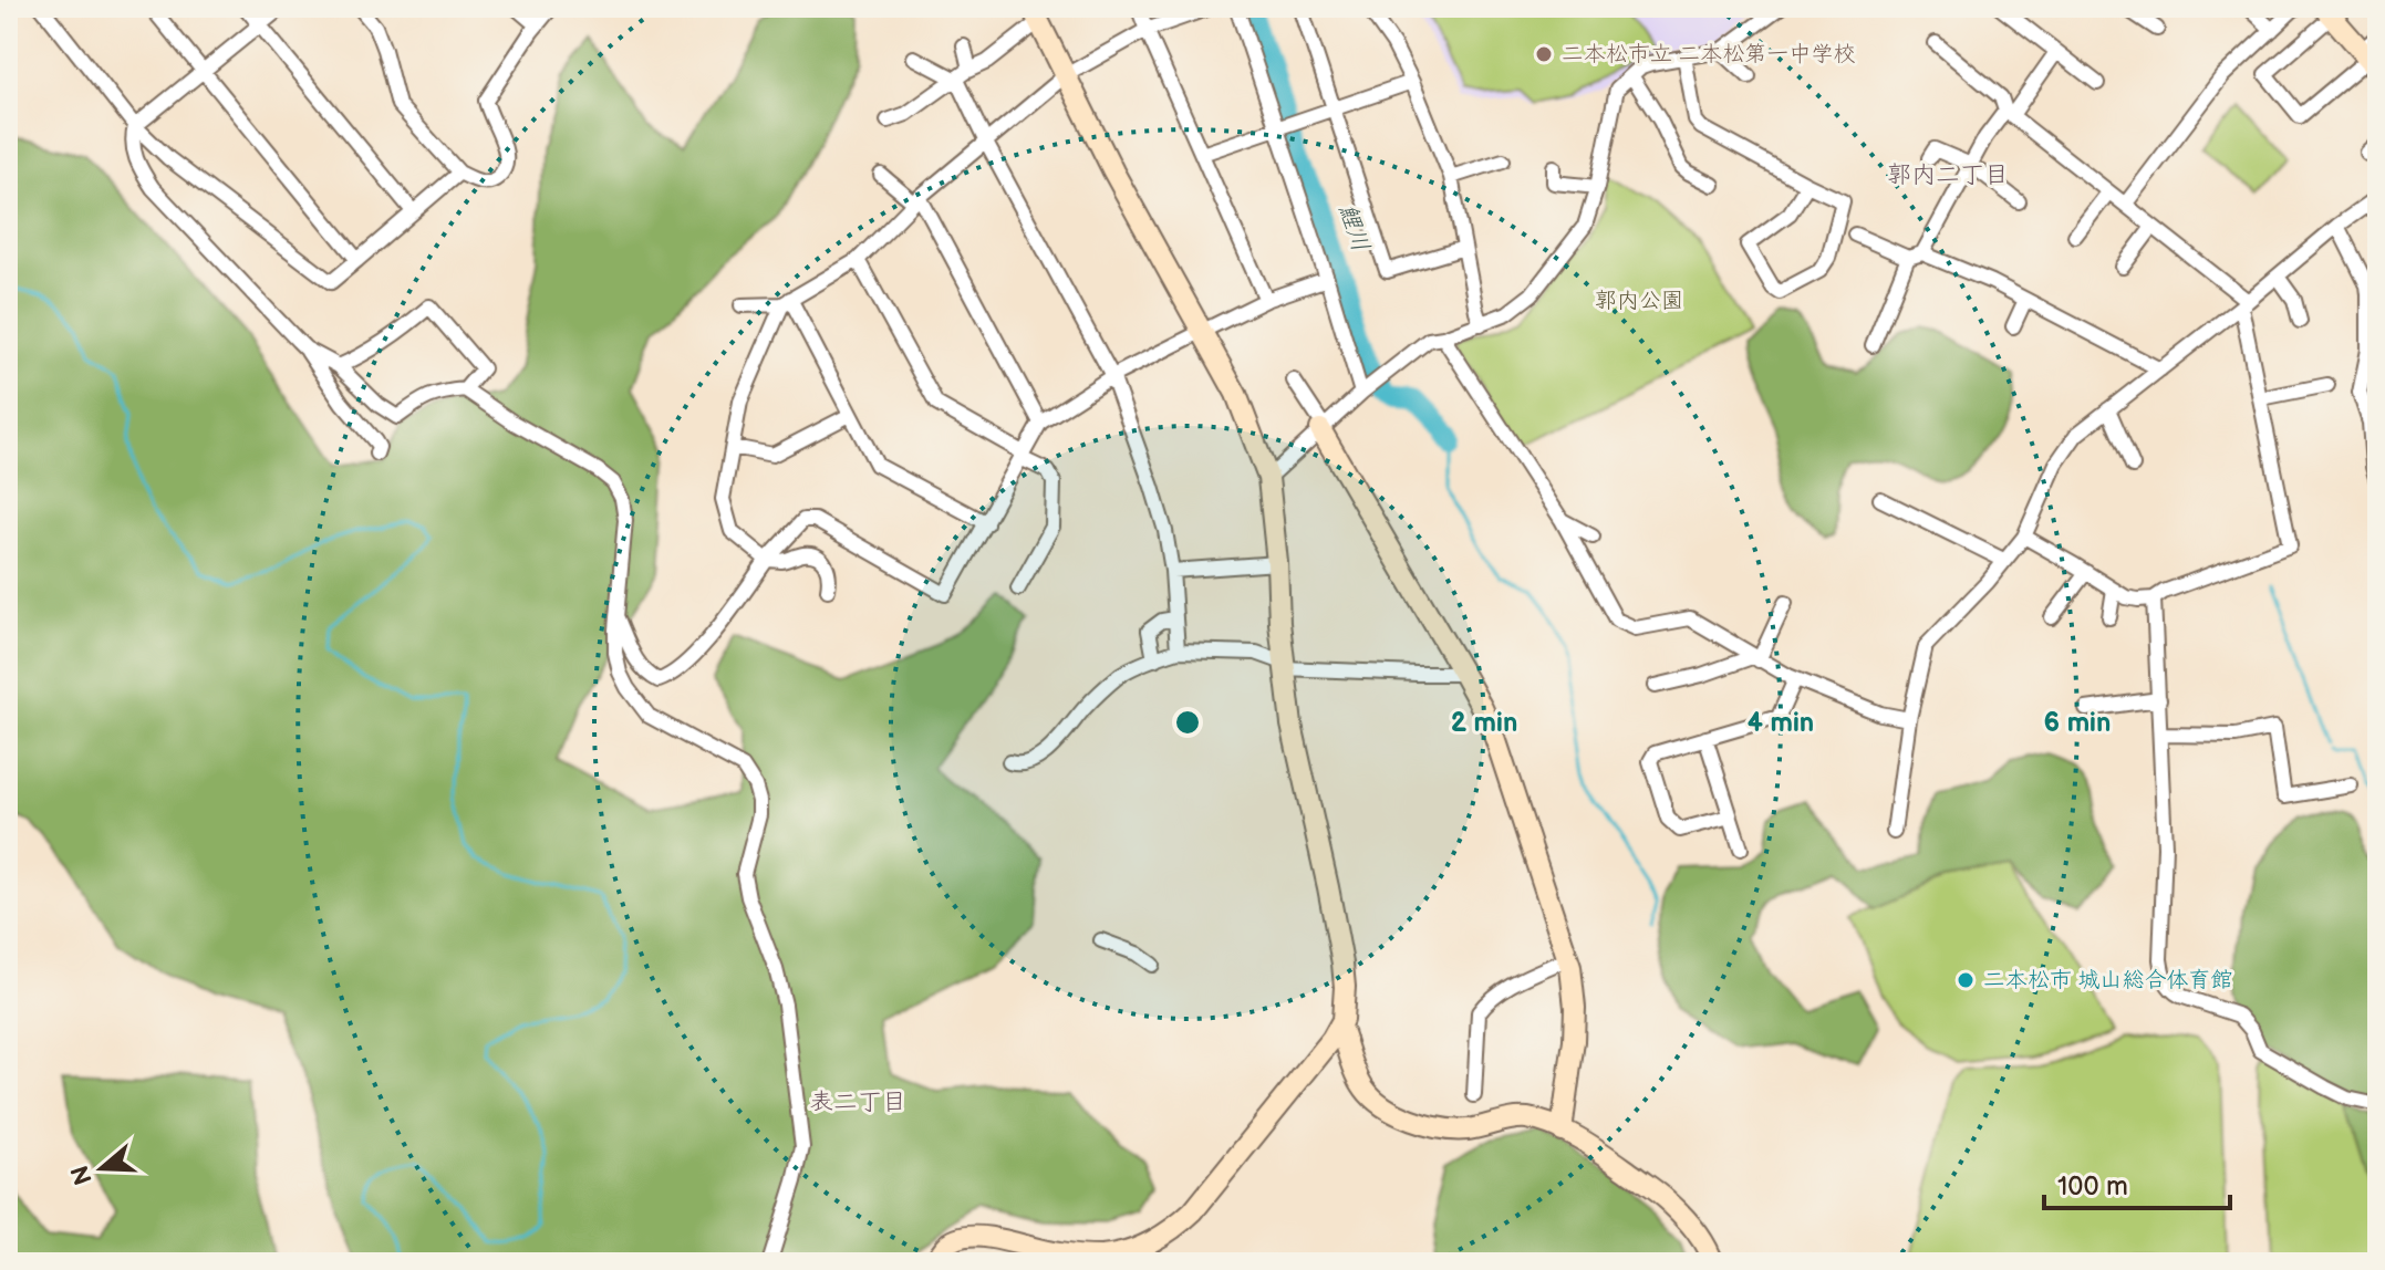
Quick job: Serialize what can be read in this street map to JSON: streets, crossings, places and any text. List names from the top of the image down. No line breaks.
{"districts":["郭内二丁目","表二丁目"],"water":["鯉川"],"parks":["郭内公園"],"places":["二本松市立 二本松第一中学校","二本松市 城山総合体育館"],"scale_bar":"100 m","north":"left","rings":["2 min","4 min","6 min"]}
